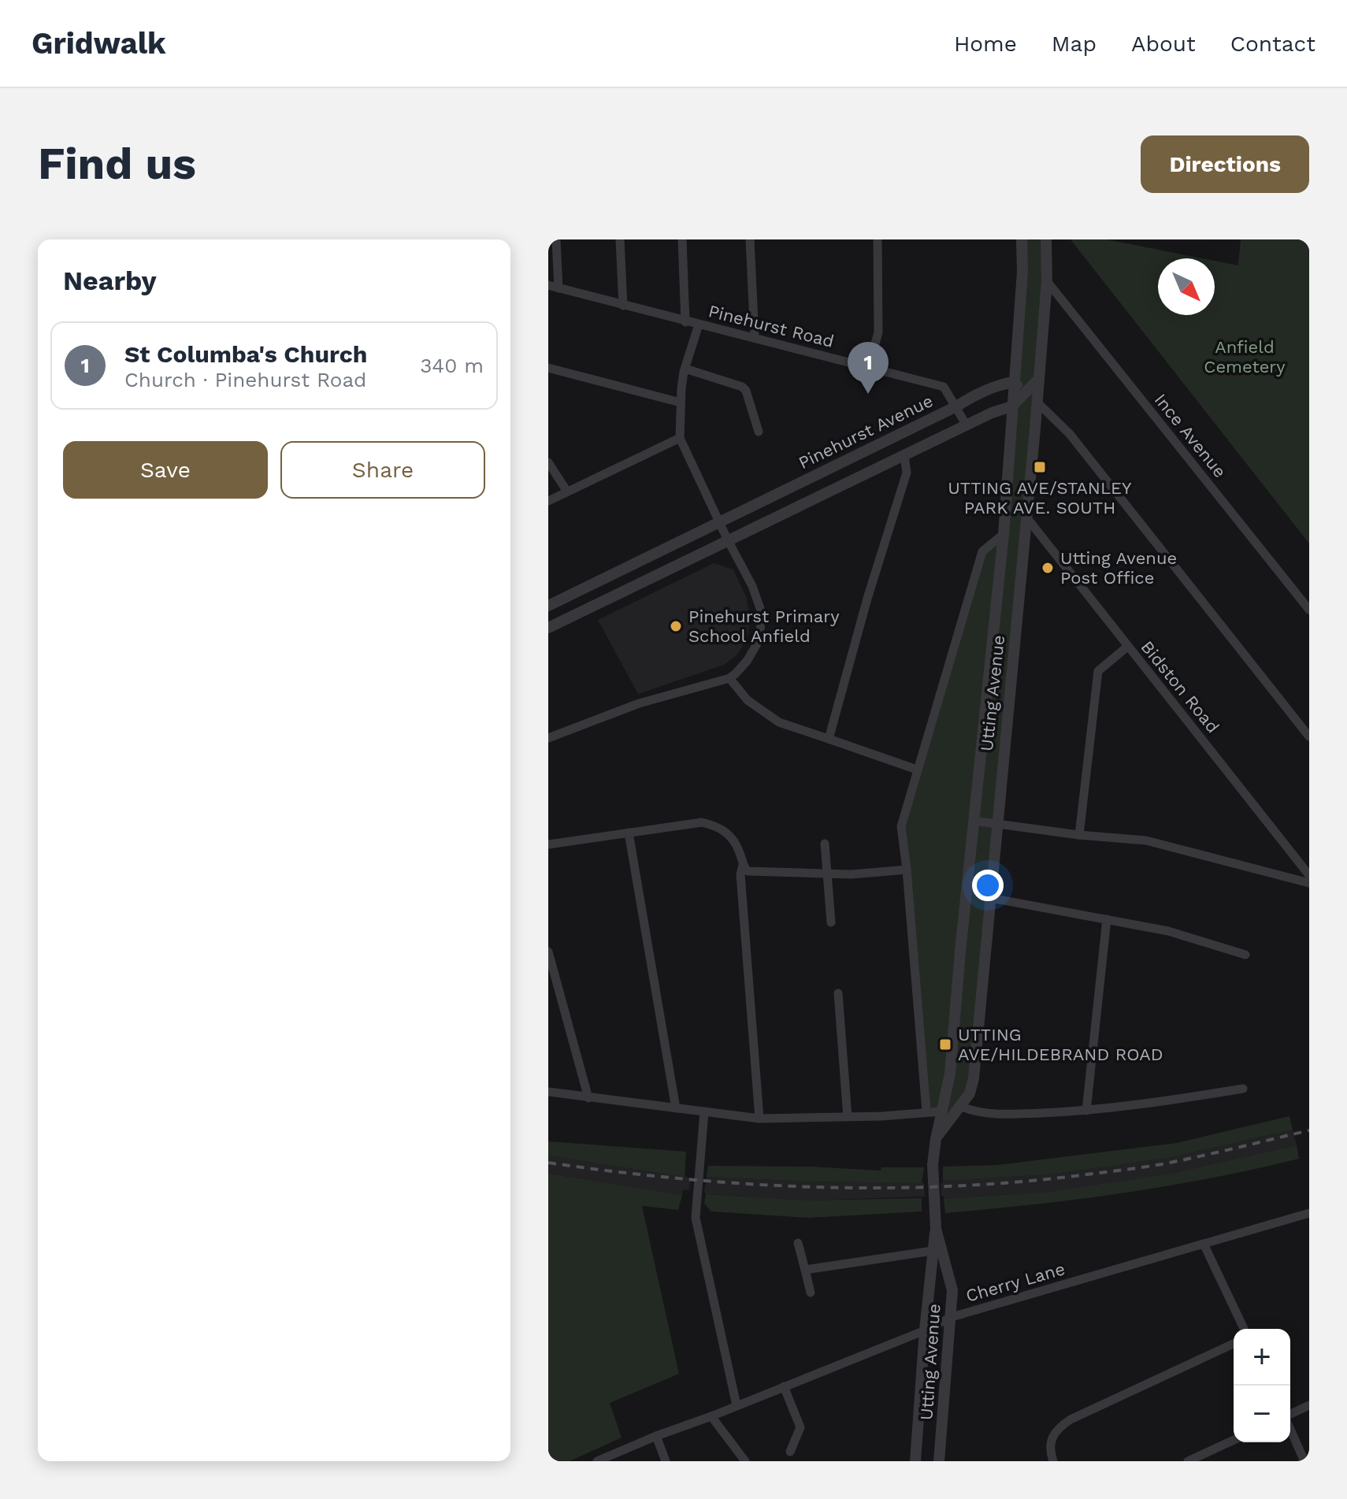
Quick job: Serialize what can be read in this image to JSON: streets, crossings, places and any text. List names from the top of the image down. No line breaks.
{"streets":{"street":["Pinehurst Road","Pinehurst Avenue","Ince Avenue","Bidston Road","Utting Avenue","Cherry Lane"]},"crossings":[["Pinehurst Road","Pinehurst Avenue"],["Pinehurst Avenue","Utting Avenue"],["Ince Avenue","Utting Avenue"],["Bidston Road","Utting Avenue"],["Utting Avenue","Cherry Lane"]],"parks":["Anfield Cemetery"],"places":{"transit":["UTTING AVE/STANLEY PARK AVE. SOUTH","UTTING AVE/HILDEBRAND ROAD"],"other":["Utting Avenue Post Office","Pinehurst Primary School Anfield"]},"north":"bottom right","page":{"header":"Gridwalk","nav":["Home","Map","About","Contact"],"buttons":["Directions",["Save","Share"]],"title":"Find us","heading":"Nearby","list":[{"mark":"1","name":"St Columba's Church","note":"Church · Pinehurst Road","value":"340 m"}],"pins":"1","map_buttons":["+","−"]}}
